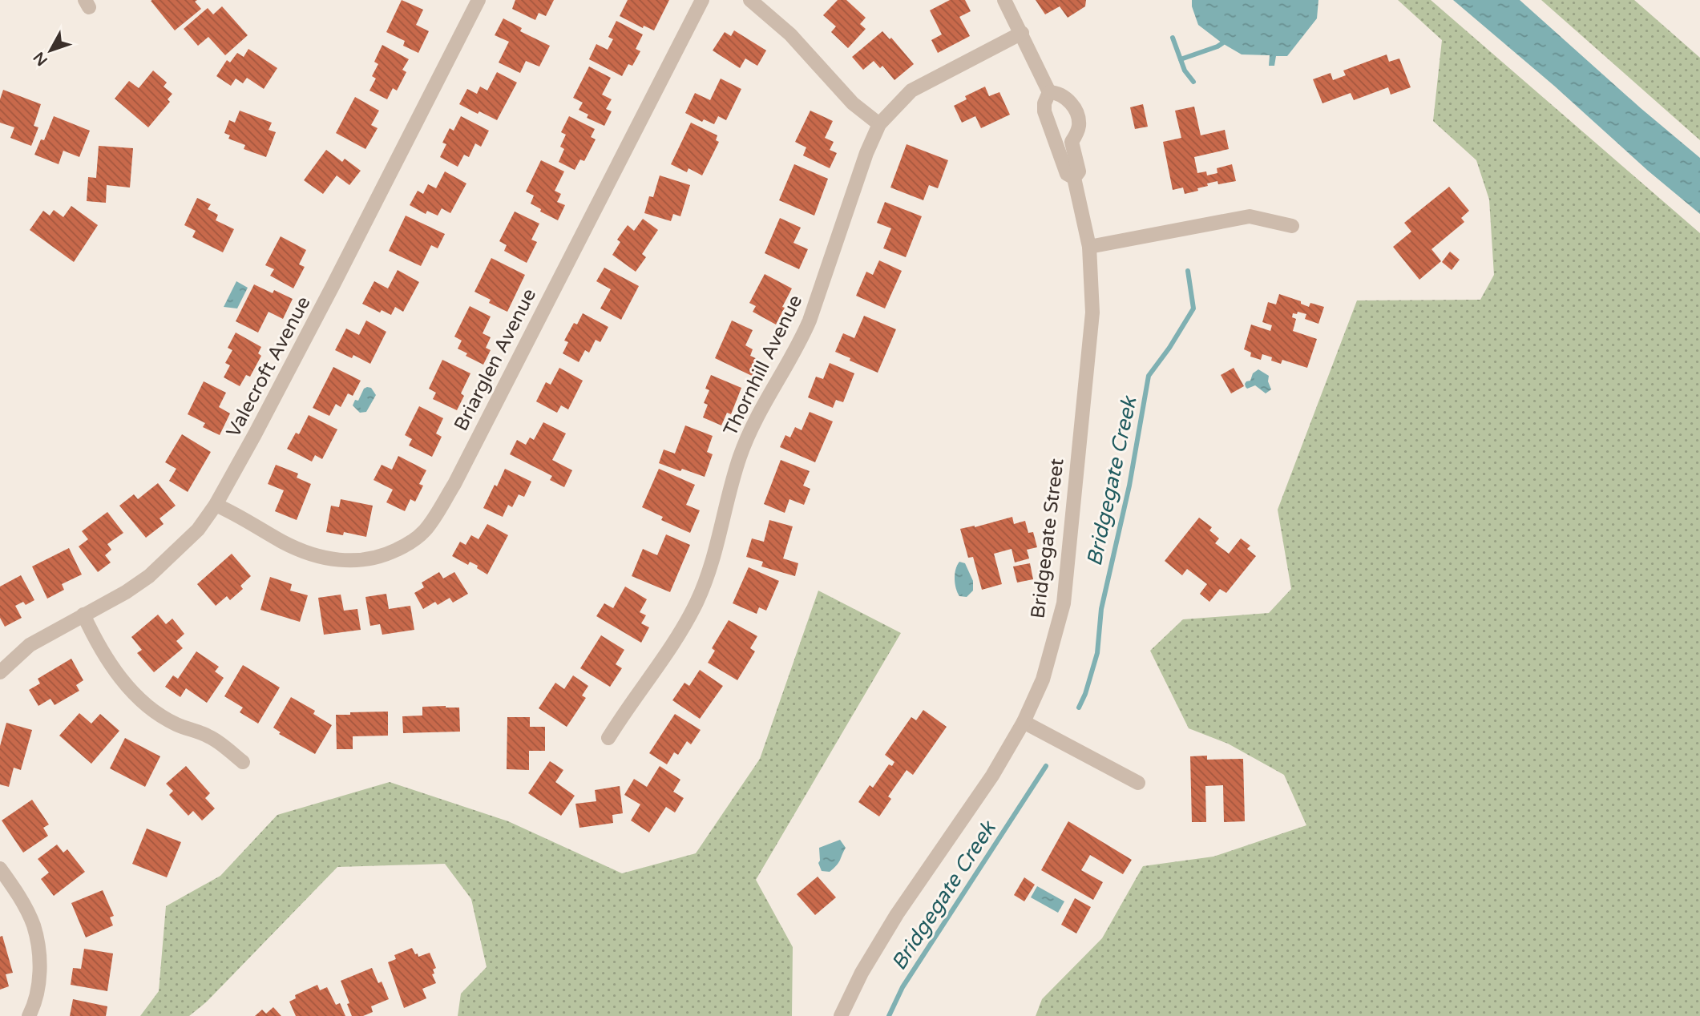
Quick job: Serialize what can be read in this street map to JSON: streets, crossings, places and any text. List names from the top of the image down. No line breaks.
{"streets":{"street":["Briarglen Avenue","Thornhill Avenue","Valecroft Avenue","Bridgegate Street"]},"crossings":[["Briarglen Avenue","Valecroft Avenue"]],"water":["Bridgegate Creek"],"north":"bottom left"}
